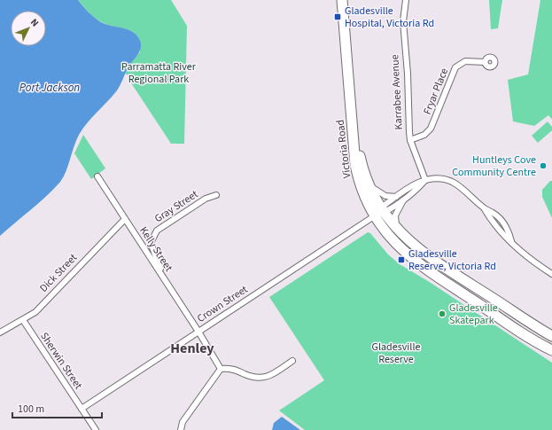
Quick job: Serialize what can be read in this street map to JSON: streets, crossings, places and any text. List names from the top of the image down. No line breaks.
{"streets":{"highway":["Victoria Road"],"street":["Fryar Place","Karrabee Avenue","Gray Street","Kelly Street","Dick Street","Crown Street","Sherwin Street"]},"crossings":[["Fryar Place","Karrabee Avenue"],["Victoria Road","Crown Street"],["Gray Street","Kelly Street"],["Kelly Street","Dick Street"],["Kelly Street","Crown Street"],["Dick Street","Sherwin Street"],["Crown Street","Sherwin Street"]],"districts":["Henley"],"water":["Port Jackson"],"parks":["Parramatta River Regional Park","Gladesville Reserve"],"places":{"transit":["Gladesville Hospital, Victoria Rd","Gladesville Reserve, Victoria Rd"],"other":["Huntleys Cove Community Centre","Gladesville Skatepark"]},"scale_bar":"100 m","north":"top right"}
